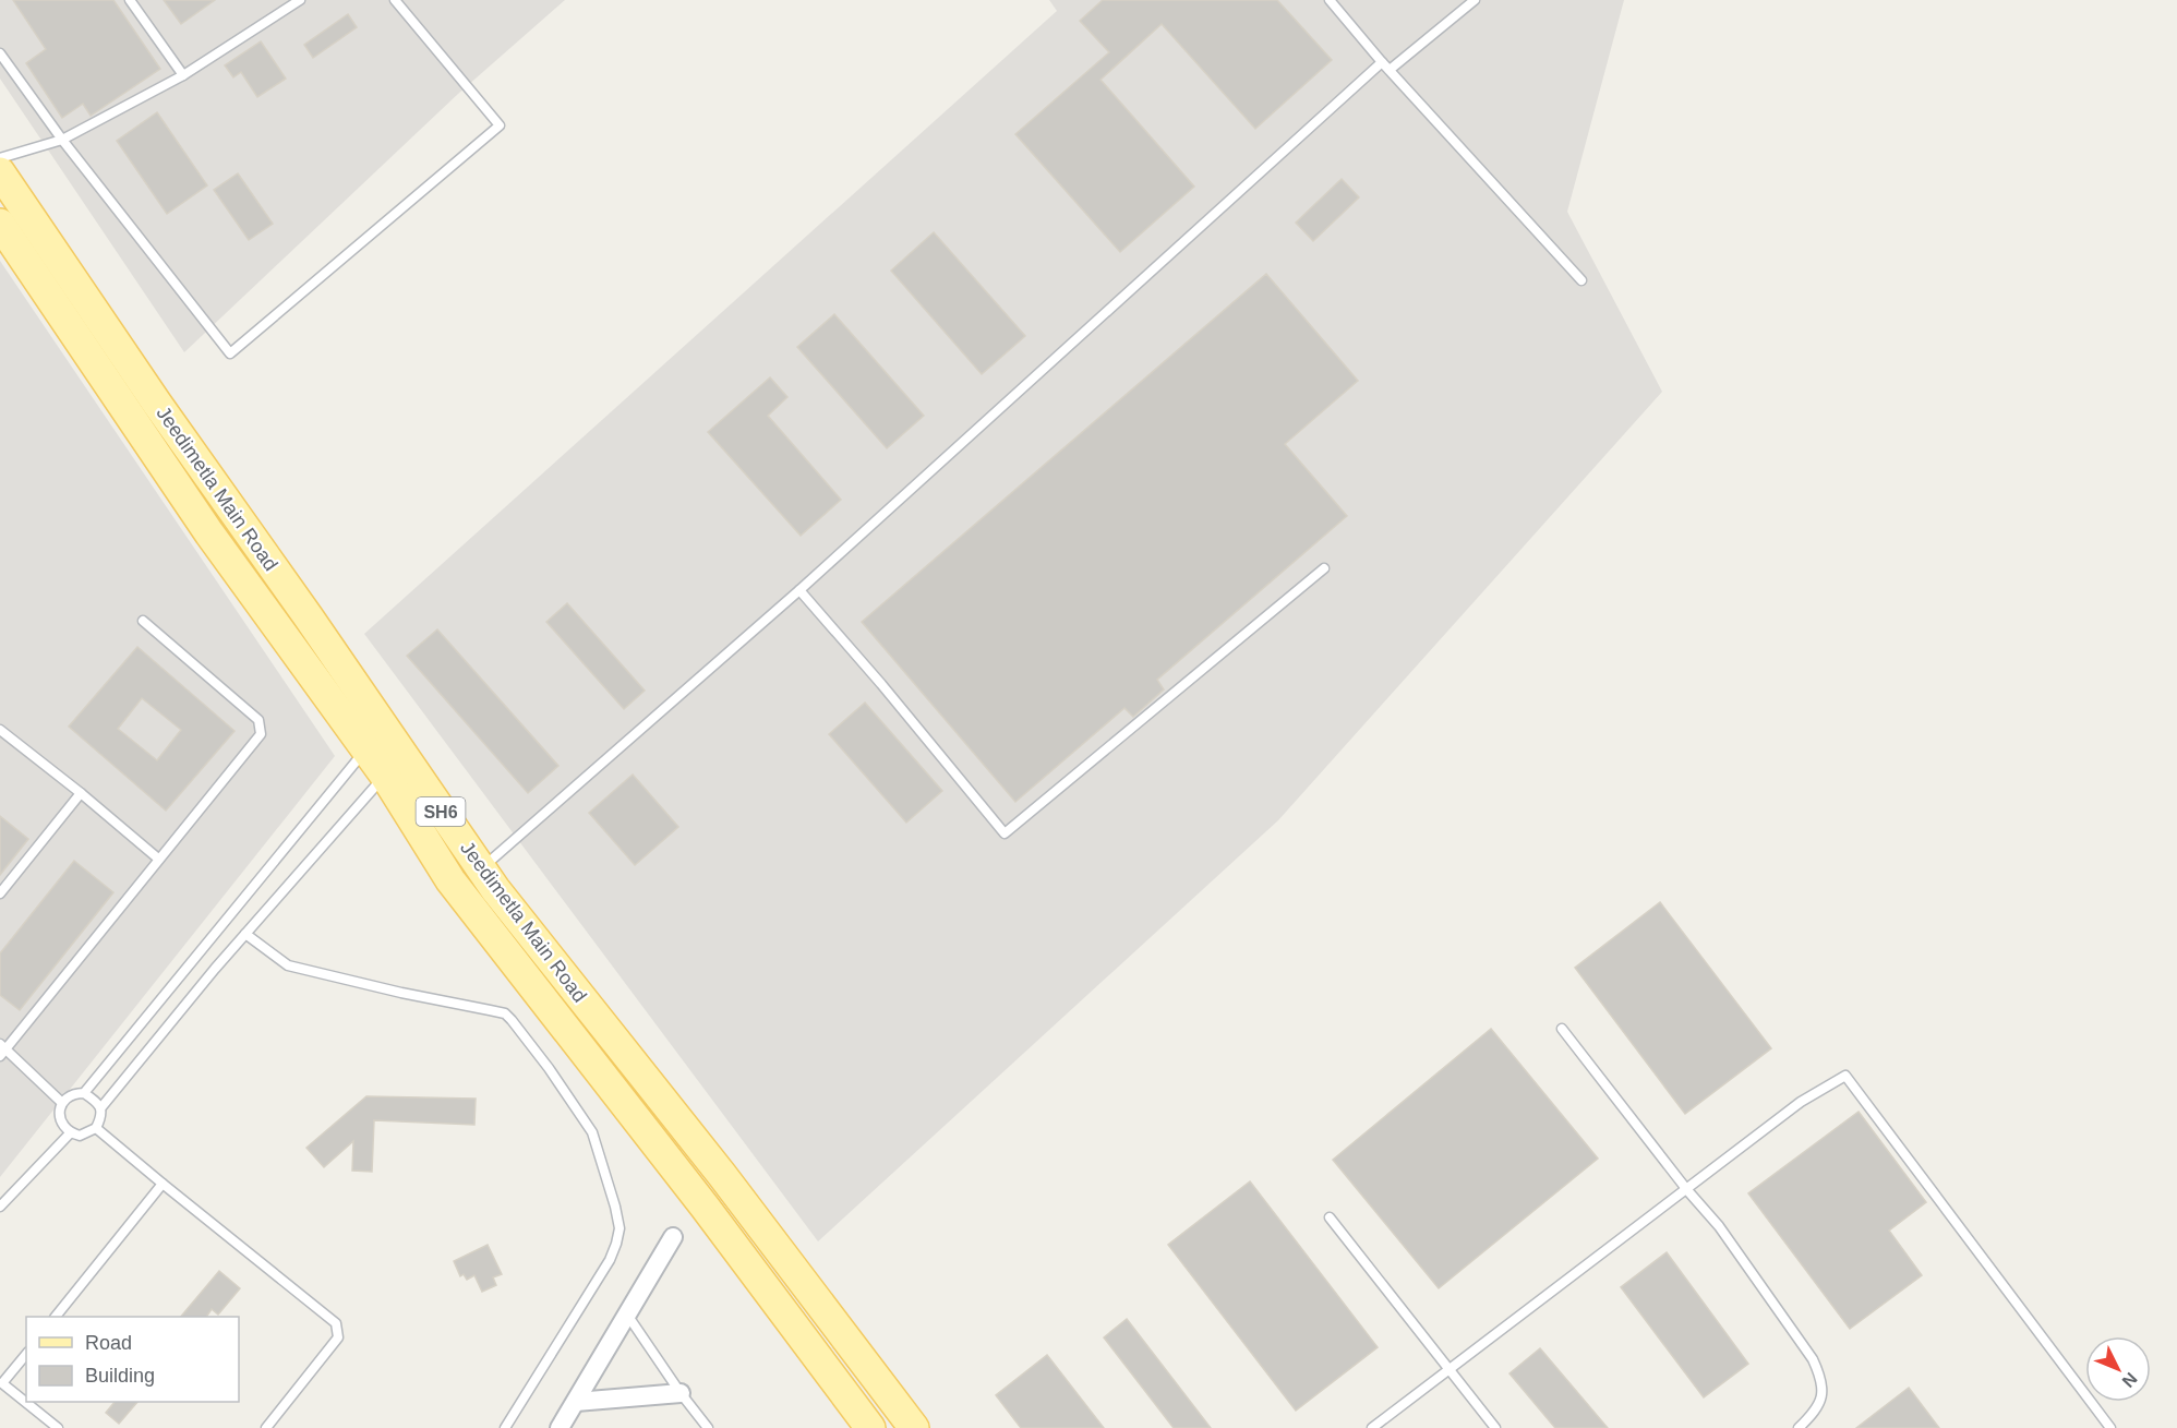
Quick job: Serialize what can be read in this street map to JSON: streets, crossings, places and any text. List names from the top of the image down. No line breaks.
{"streets":{"main road":["Jeedimetla Main Road","SH6"]},"legend":["Road","Building"],"north":"bottom right"}
